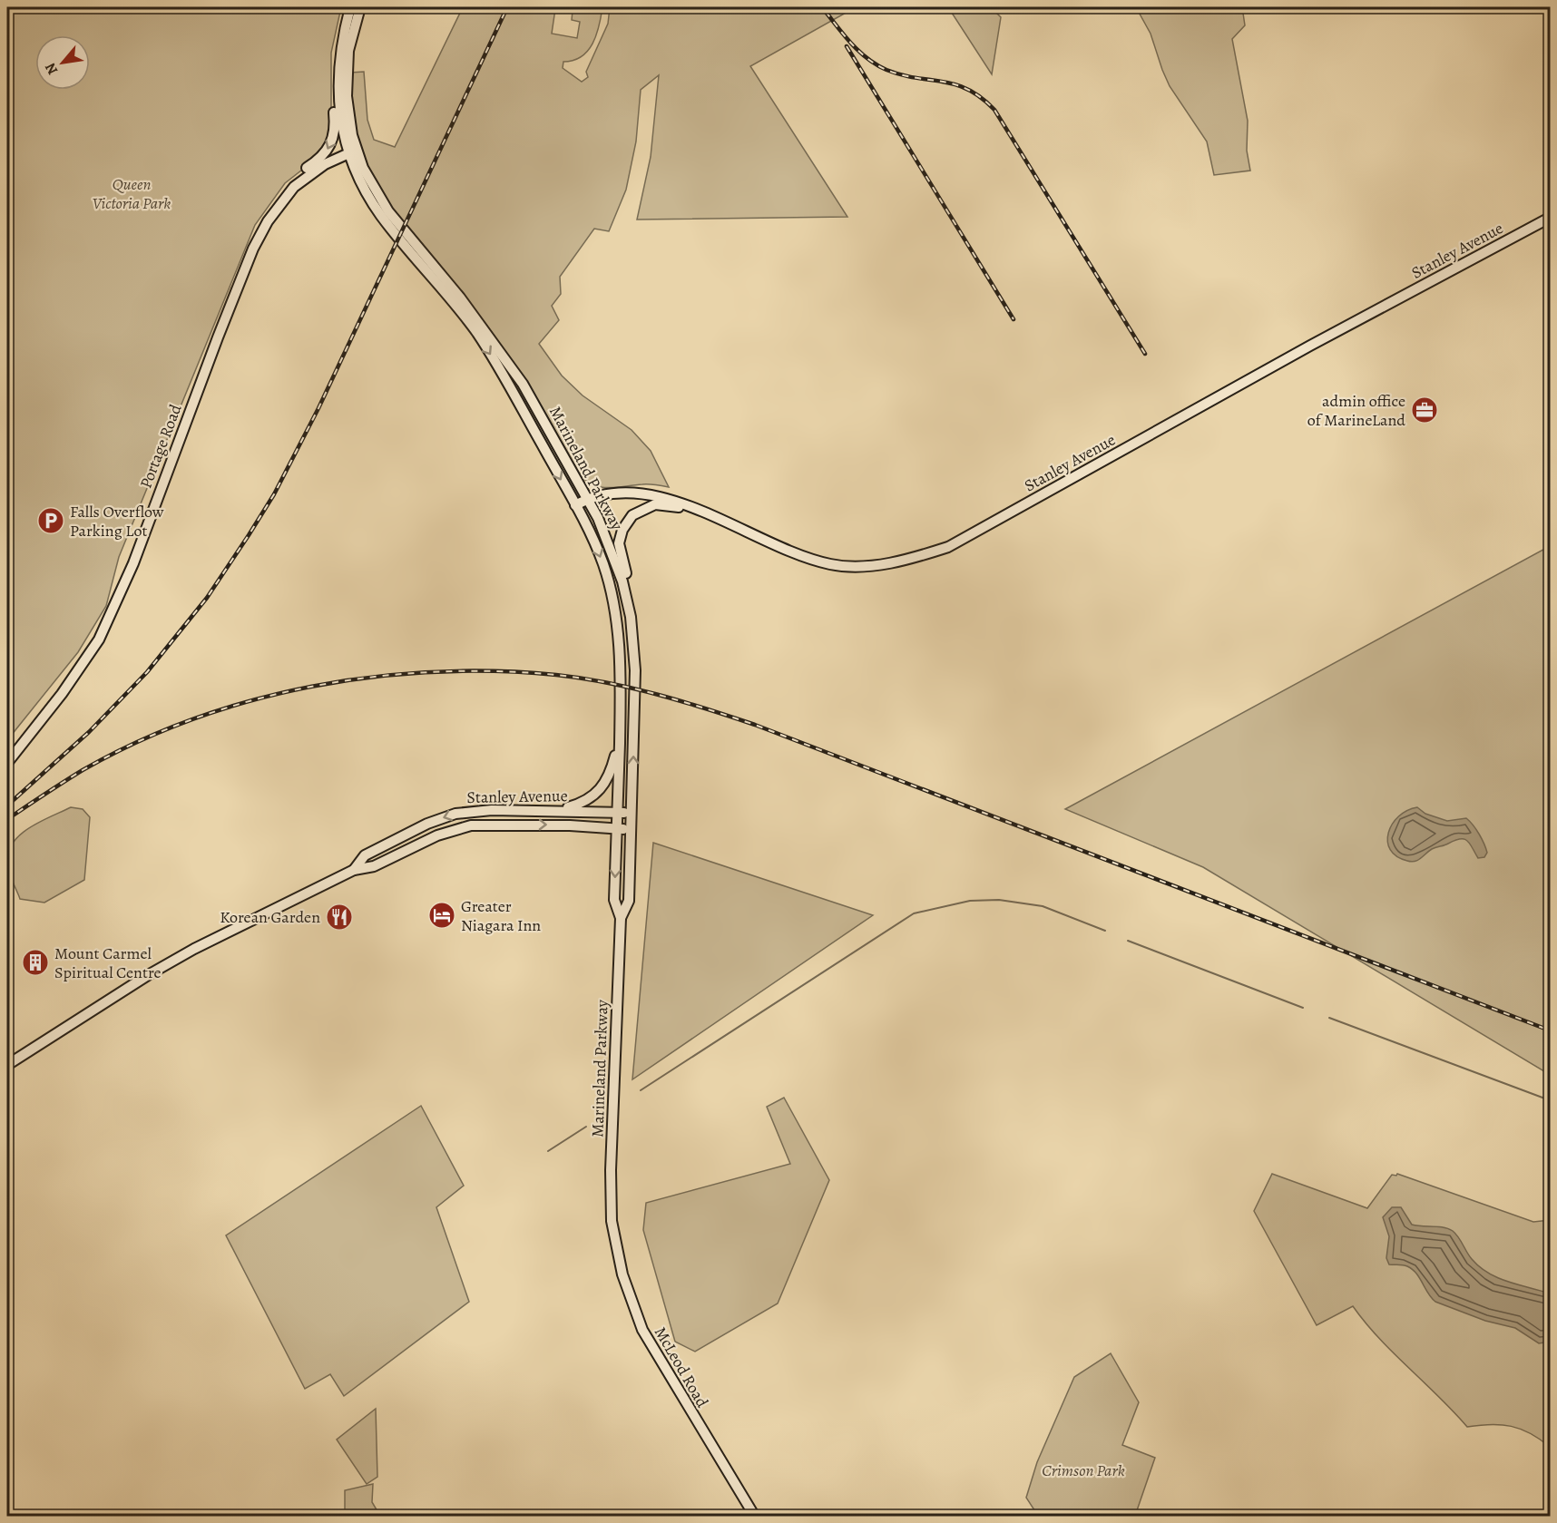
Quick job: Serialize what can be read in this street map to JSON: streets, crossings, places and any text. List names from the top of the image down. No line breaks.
{"streets":{"main road":["Stanley Avenue","Portage Road","Marineland Parkway","McLeod Road"]},"crossings":[["Stanley Avenue","Marineland Parkway"],["Portage Road","Marineland Parkway"],["Marineland Parkway","McLeod Road"]],"parks":["Queen Victoria Park","Crimson Park"],"places":{"office":["admin office of MarineLand"],"parking":["Falls Overflow Parking Lot"],"hotel":["Greater Niagara Inn"],"restaurant":["Korean Garden"],"building":["Mount Carmel Spiritual Centre"]},"north":"bottom left"}
